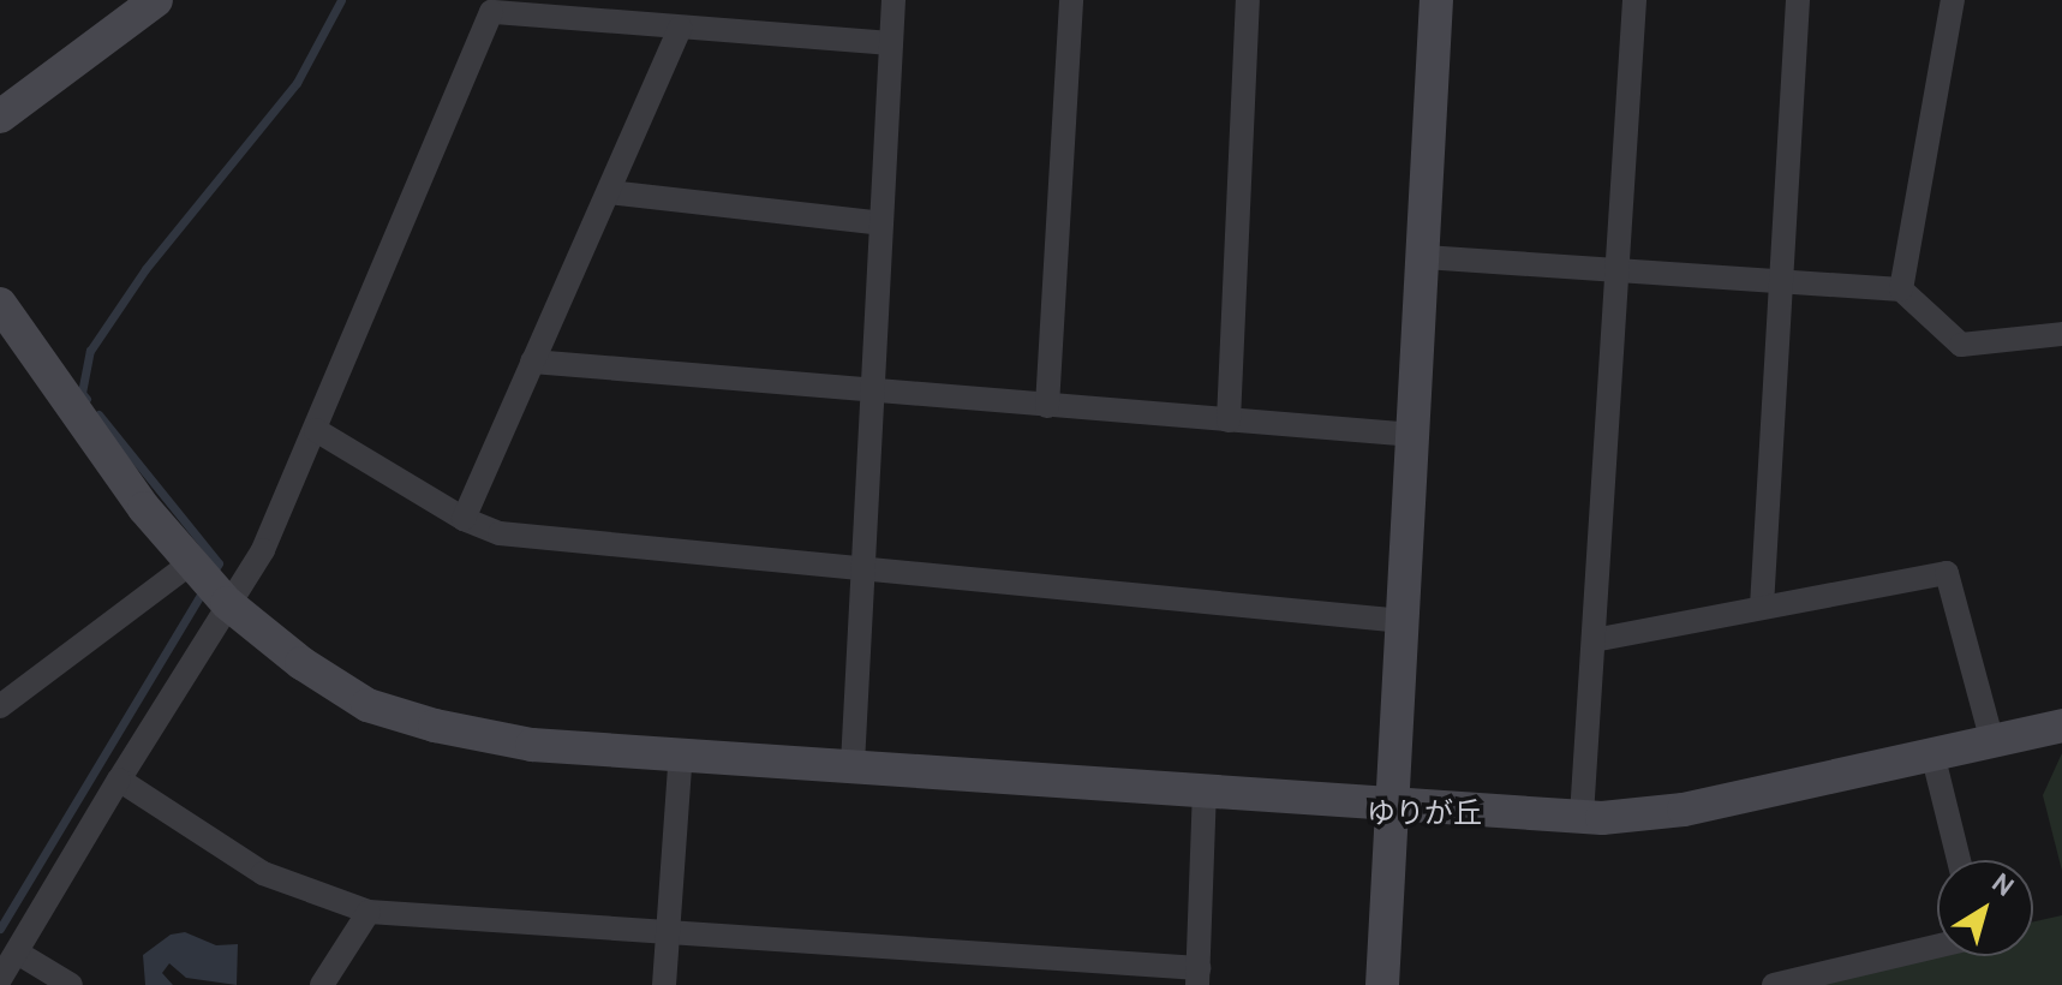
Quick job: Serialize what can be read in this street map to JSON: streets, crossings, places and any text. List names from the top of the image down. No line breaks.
{"districts":["ゆりが丘"],"north":"top right"}
